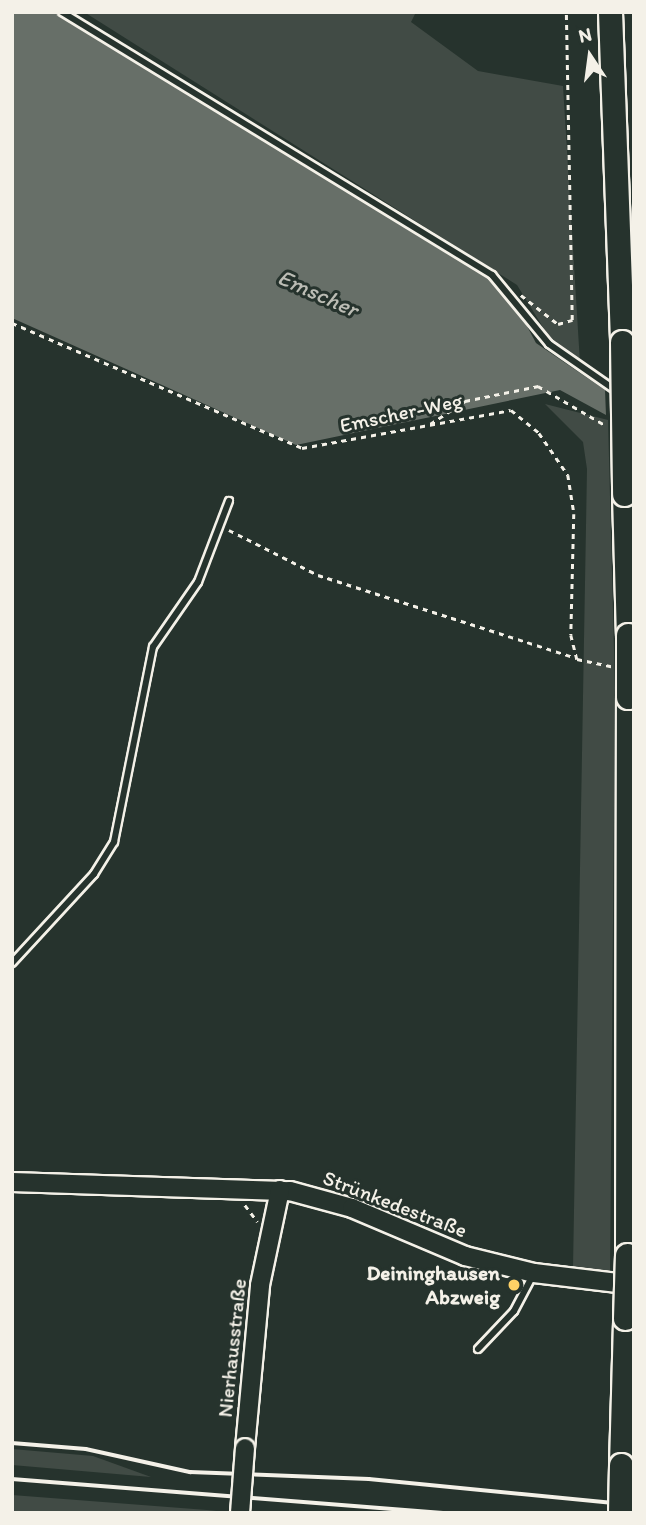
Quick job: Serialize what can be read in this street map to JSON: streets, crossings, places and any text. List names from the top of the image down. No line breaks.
{"streets":{"main road":["Strünkedestraße","Nierhausstraße"],"path":["Emscher-Weg"]},"crossings":[["Strünkedestraße","Nierhausstraße"]],"water":["Emscher"],"places":["Deininghausen Abzweig"],"north":"top"}
